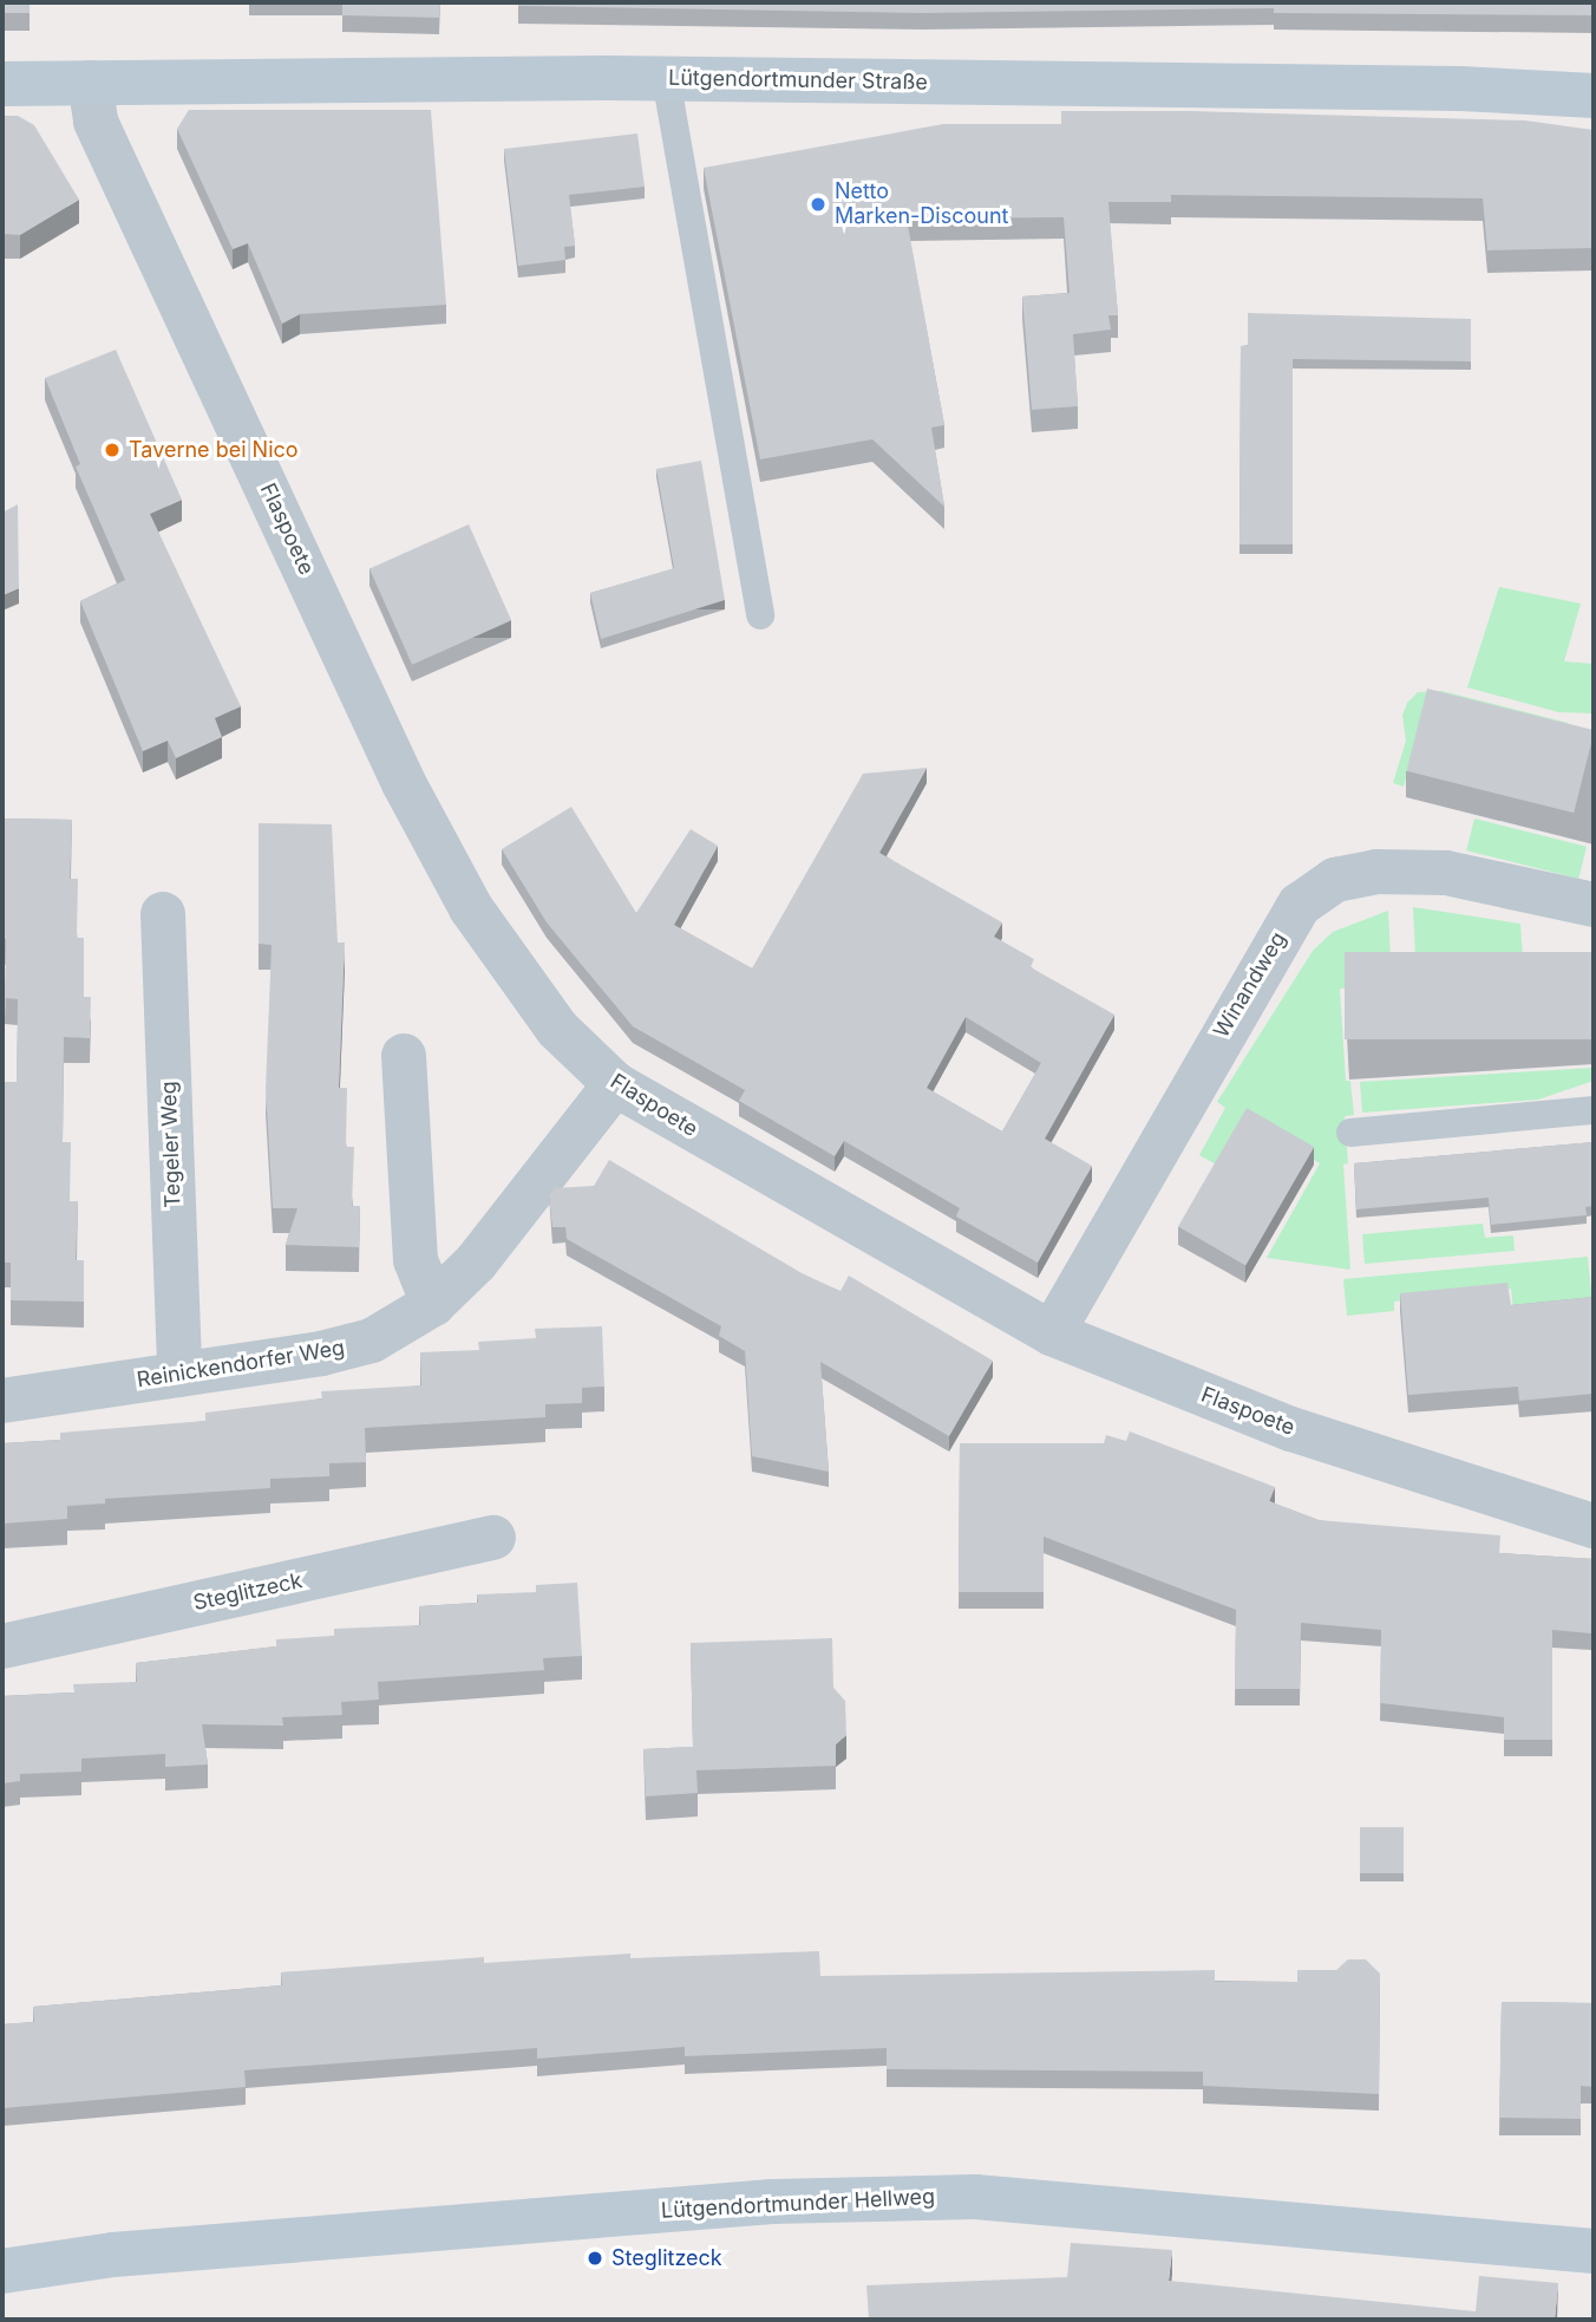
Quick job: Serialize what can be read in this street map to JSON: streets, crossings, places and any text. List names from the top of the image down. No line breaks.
{"streets":{"street":["Lütgendortmunder Straße","Flaspoete","Winandweg","Tegeler Weg","Reinickendorfer Weg","Steglitzeck","Lütgendortmunder Hellweg"]},"crossings":[["Lütgendortmunder Straße","Flaspoete"],["Flaspoete","Winandweg"],["Flaspoete","Reinickendorfer Weg"],["Tegeler Weg","Reinickendorfer Weg"]],"places":["Netto Marken-Discount","Taverne bei Nico","Steglitzeck"]}
